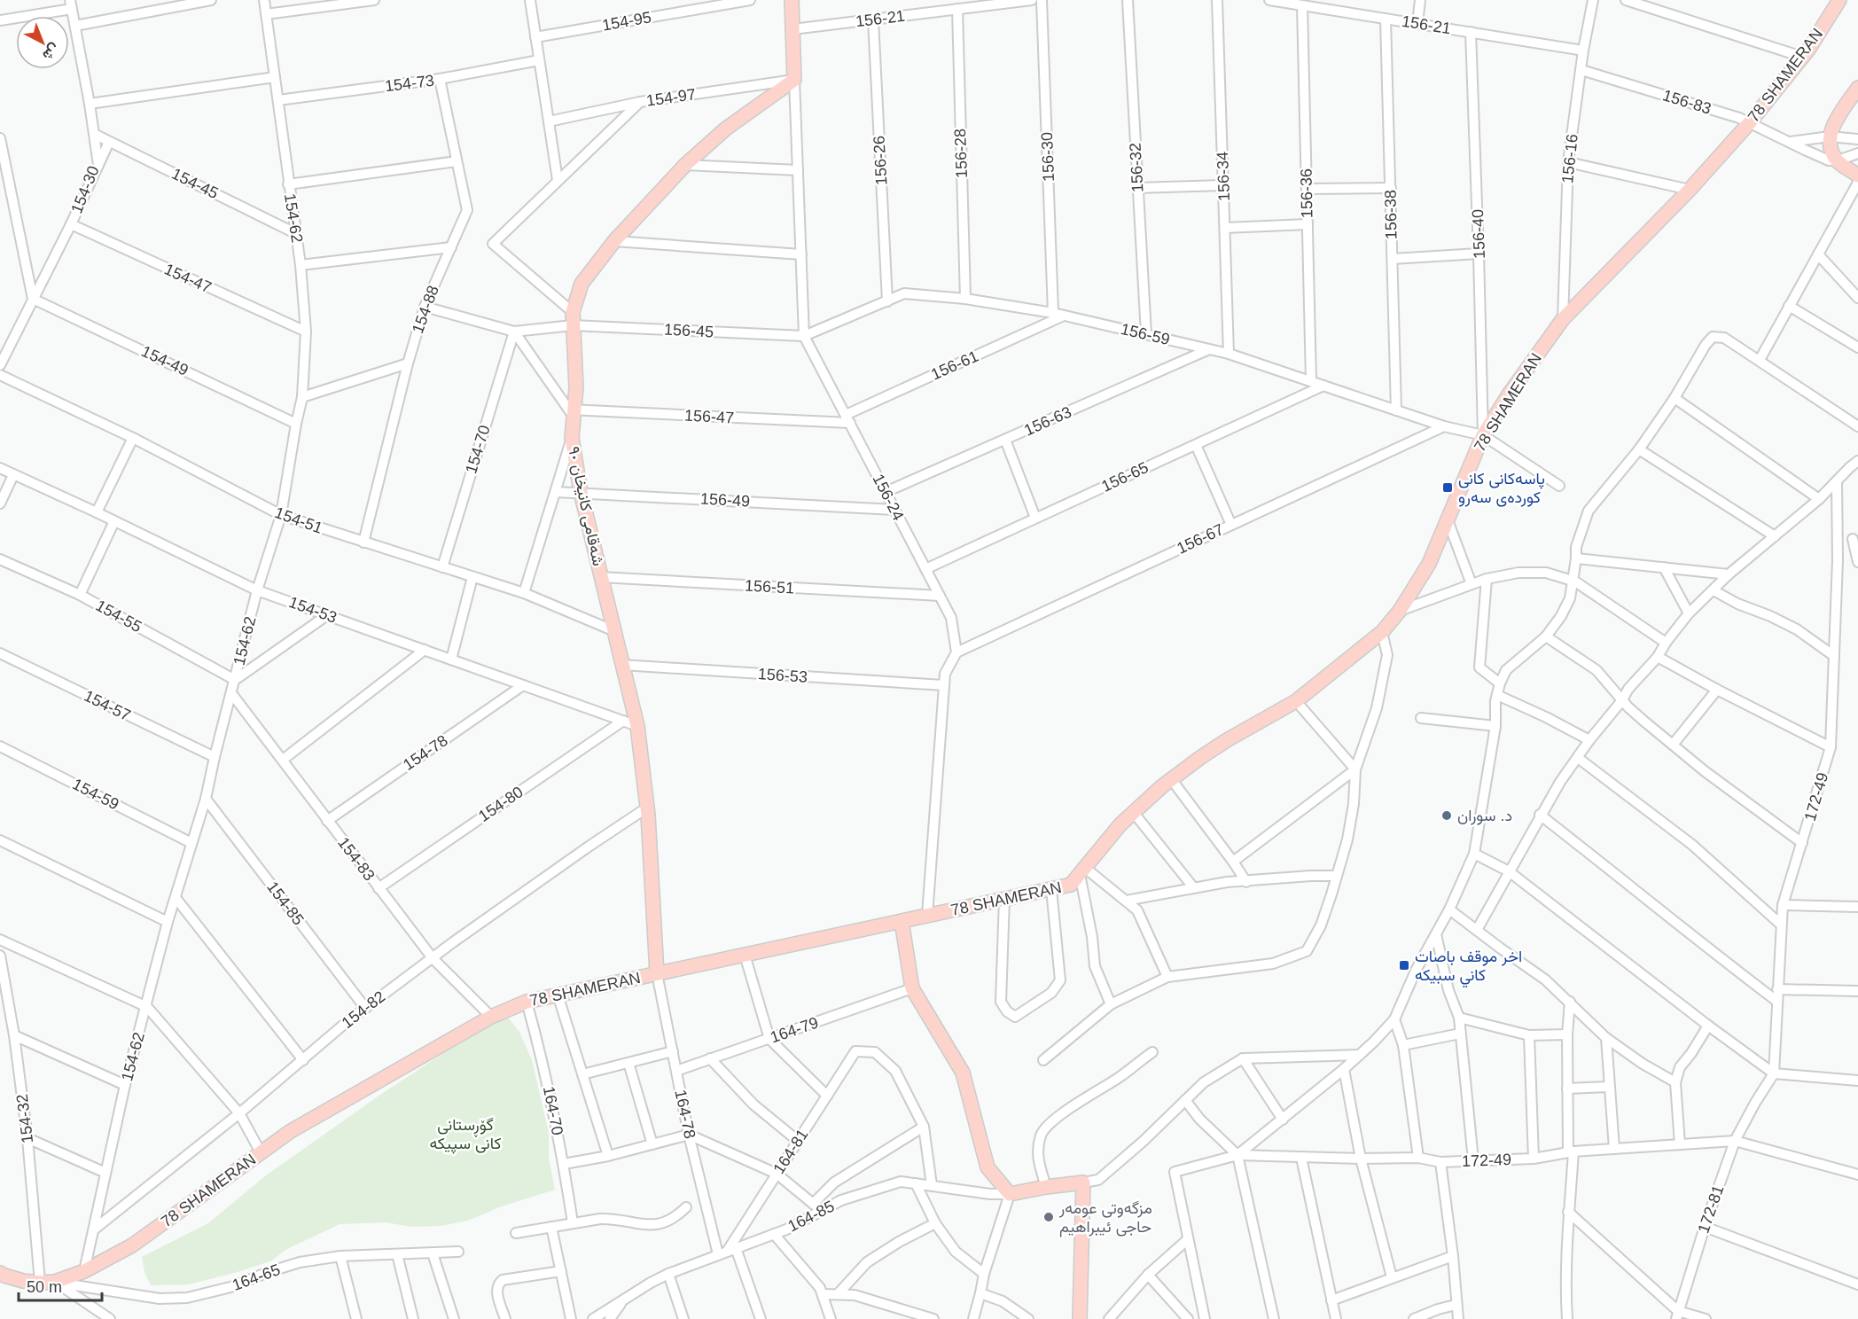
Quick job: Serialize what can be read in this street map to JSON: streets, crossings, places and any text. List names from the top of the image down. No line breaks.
{"streets":{"street":["156-21","154-95","78 SHAMERAN","154-73","154-97","156-83","156-28","156-30","156-16","156-26","156-32","156-34","154-45","154-30","156-36","156-38","154-62","156-40","154-47","154-88","156-45","156-59","154-49","156-61","156-47","156-63","154-70","156-65","156-24","156-49","شەقامی کانیخان ٩٠","154-51","156-67","156-51","154-53","154-55","156-53","154-57","154-78","154-59","172-49","154-80","154-83","154-85","154-82","164-79","164-70","164-78","154-32","164-81","172-81","164-85","164-65"]},"crossings":[["156-21","156-28"],["156-21","156-16"],["156-21","156-26"],["156-21","156-36"],["156-21","156-38"],["156-21","156-40"],["78 SHAMERAN","156-83"],["78 SHAMERAN","156-16"],["78 SHAMERAN","154-62"],["78 SHAMERAN","156-40"],["78 SHAMERAN","156-59"],["78 SHAMERAN","شەقامی کانیخان ٩٠"],["78 SHAMERAN","154-83"],["78 SHAMERAN","164-70"],["78 SHAMERAN","164-78"],["78 SHAMERAN","154-32"],["78 SHAMERAN","164-65"],["154-73","154-62"],["154-73","154-88"],["154-97","156-24"],["154-97","شەقامی کانیخان ٩٠"],["156-83","156-16"],["156-28","156-59"],["156-30","156-59"],["156-26","156-59"],["156-32","156-59"],["156-34","156-59"],["154-45","154-30"],["154-45","154-62"],["154-30","154-47"],["154-30","154-49"],["156-36","156-59"],["156-38","156-59"],["154-62","154-47"],["154-62","154-49"],["154-62","154-51"],["154-62","154-53"],["154-62","154-55"],["154-62","154-57"],["154-62","154-59"],["154-62","154-83"],["154-62","154-85"],["154-62","154-82"],["156-40","156-59"],["154-88","154-51"],["156-45","156-59"],["156-45","154-70"],["156-45","156-24"],["156-45","شەقامی کانیخان ٩٠"],["156-59","156-61"],["156-59","156-63"],["156-59","156-65"],["156-59","156-24"],["156-59","156-67"],["156-61","156-47"],["156-61","156-24"],["156-47","156-24"],["156-47","شەقامی کانیخان ٩٠"],["156-63","156-24"],["154-70","154-51"],["156-65","156-24"],["156-24","156-49"],["156-24","شەقامی کانیخان ٩٠"],["156-24","156-67"],["156-24","156-51"],["156-49","شەقامی کانیخان ٩٠"],["شەقامی کانیخان ٩٠","154-51"],["شەقامی کانیخان ٩٠","156-51"],["شەقامی کانیخان ٩٠","154-53"],["شەقامی کانیخان ٩٠","156-53"],["شەقامی کانیخان ٩٠","154-82"],["شەقامی کانیخان ٩٠","164-78"],["154-53","154-78"],["154-53","154-80"],["154-78","154-83"],["172-49","172-81"],["154-80","154-83"],["154-83","154-82"],["154-85","154-82"],["164-79","164-78"],["164-78","164-81"],["164-78","164-85"],["164-81","164-85"]],"parks":["گۆڕستانی کانی سپیکە"],"places":{"transit":["پاسەکانی کانی کوردەی سەرو","اخر موقف باصات كاني سبيكه"],"other":["د. سوران","مزگەوتی عومەر حاجی ئیبراهیم"]},"scale_bar":"50 m","north":"bottom right"}
